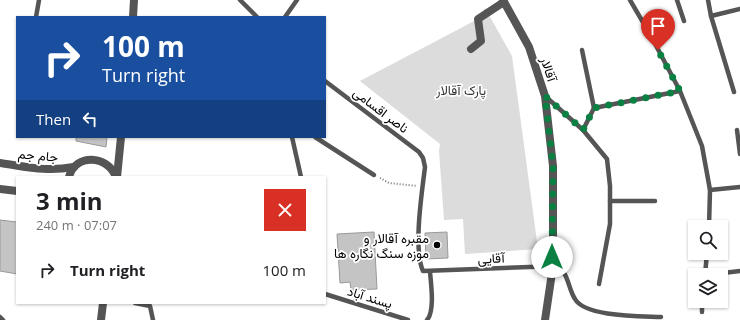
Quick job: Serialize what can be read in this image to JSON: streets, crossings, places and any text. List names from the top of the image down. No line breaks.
{"streets":{"street":["آقالار","جام جم"],"lane":["ناصر اقسامی","آقایی","پسند آباد"]},"crossings":[["آقالار","آقایی"]],"parks":["پارک آقالار"],"places":["مقبره آقالار و موزه سنگ نگاره ها"],"page":{"turn":["100 m","Turn right"],"then":"Then","heading":["3 min","240 m · 07:07"],"list":[{"name":"Turn right","value":"100 m"}]}}
